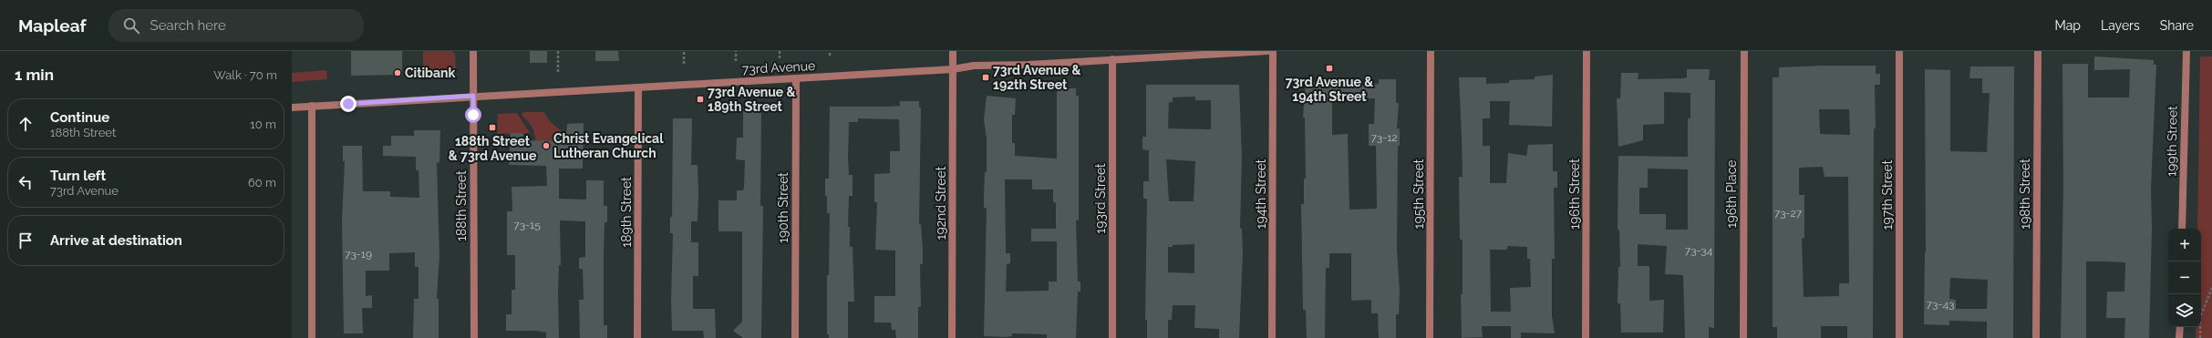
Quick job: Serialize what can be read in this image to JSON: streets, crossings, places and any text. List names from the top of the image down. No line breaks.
{"streets":{"street":["73rd Avenue","199th Street","194th Street","195th Street","196th Street","196th Place","198th Street","197th Street","193rd Street","192nd Street","188th Street","190th Street","189th Street"]},"crossings":[["73rd Avenue","193rd Street"],["73rd Avenue","192nd Street"],["73rd Avenue","188th Street"],["73rd Avenue","190th Street"],["73rd Avenue","189th Street"]],"places":{"transit":["73rd Avenue & 194th Street","73rd Avenue & 192th Street","73rd Avenue & 189th Street","188th Street & 73rd Avenue"],"other":["Citibank","Christ Evangelical Lutheran Church"]},"house_numbers":["73-12","73-27","73-15","73-34","73-19","73-43"],"page":{"header":"Mapleaf","search":"Search here","nav":["Map","Layers","Share"],"heading":["1 min","Walk · 70 m"],"list":[["Continue","188th Street","10 m"],["Turn left","73rd Avenue","60 m"],"Arrive at destination"],"map_buttons":["+","−"]}}
